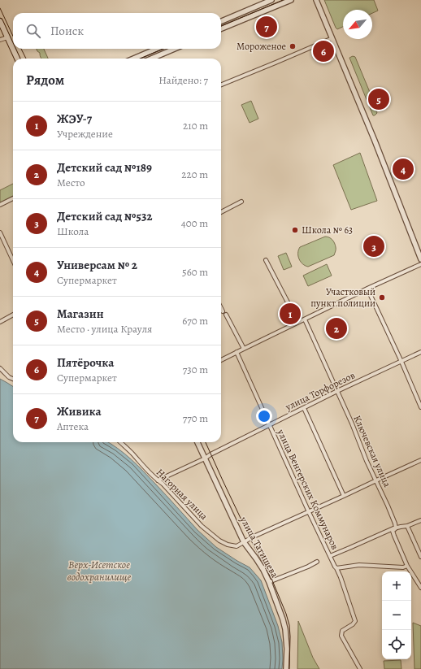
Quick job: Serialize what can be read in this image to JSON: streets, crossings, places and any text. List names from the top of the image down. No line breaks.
{"streets":{"street":["улица Торфорезов","Ключевская улица","улица Венгерских Коммунаров","Нагорная улица","улица Татищева"]},"crossings":[["улица Торфорезов","Ключевская улица"],["улица Торфорезов","улица Венгерских Коммунаров"],["улица Торфорезов","Нагорная улица"],["улица Торфорезов","улица Татищева"],["Ключевская улица","Нагорная улица"],["улица Венгерских Коммунаров","Нагорная улица"],["Нагорная улица","улица Татищева"]],"water":["Верх-Исетское водохранилище"],"places":["Мороженое","Школа № 63","Участковый пункт полиции"],"north":"bottom left","page":{"search":"Поиск","pins":["7","6","5","4","3","1","2"],"heading":["Рядом","Найдено: 7"],"list":[{"mark":"1","name":"ЖЭУ-7","note":"Учреждение","value":"210 m"},{"mark":"2","name":"Детский сад №189","note":"Место","value":"220 m"},{"mark":"3","name":"Детский сад №532","note":"Школа","value":"400 m"},{"mark":"4","name":"Универсам № 2","note":"Супермаркет","value":"560 m"},{"mark":"5","name":"Магазин","note":"Место · улица Крауля","value":"670 m"},{"mark":"6","name":"Пятёрочка","note":"Супермаркет","value":"730 m"},{"mark":"7","name":"Живика","note":"Аптека","value":"770 m"}],"map_buttons":["+","−"]}}
